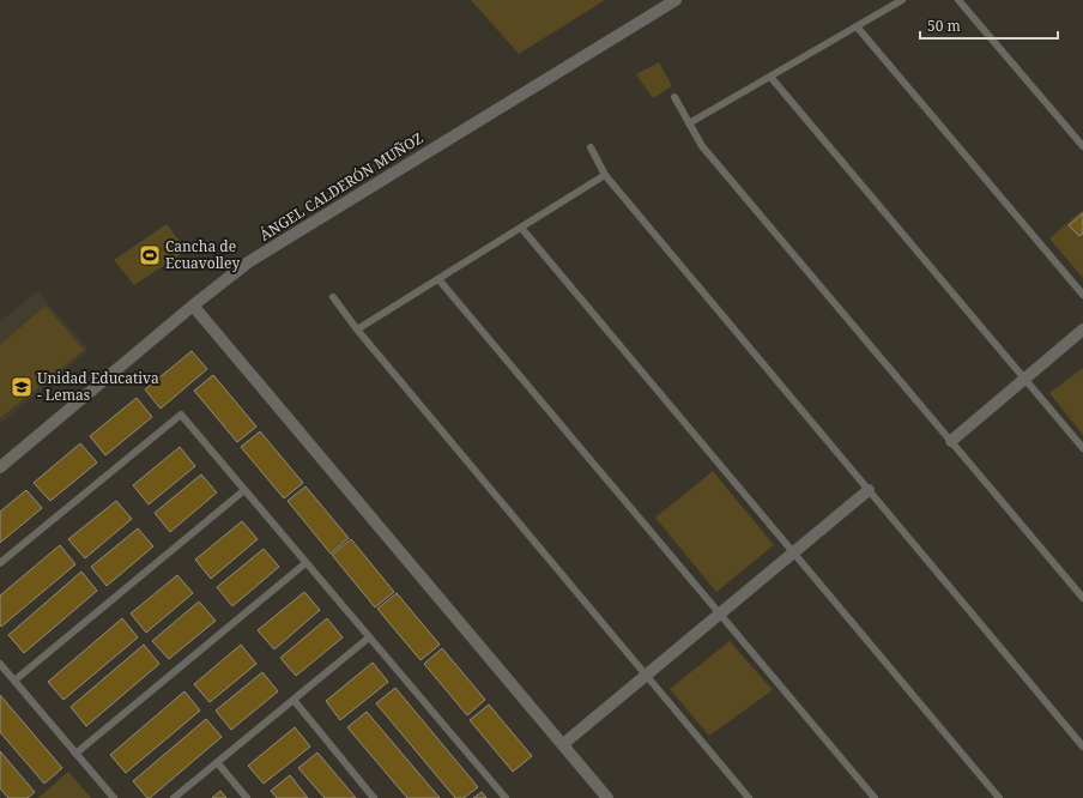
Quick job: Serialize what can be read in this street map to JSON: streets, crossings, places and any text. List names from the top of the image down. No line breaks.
{"streets":{"street":["ÁNGEL CALDERÓN MUÑOZ"]},"places":{"sports":["Cancha de Ecuavolley"],"school or university":["Unidad Educativa - Lemas"]},"scale_bar":"50 m"}
